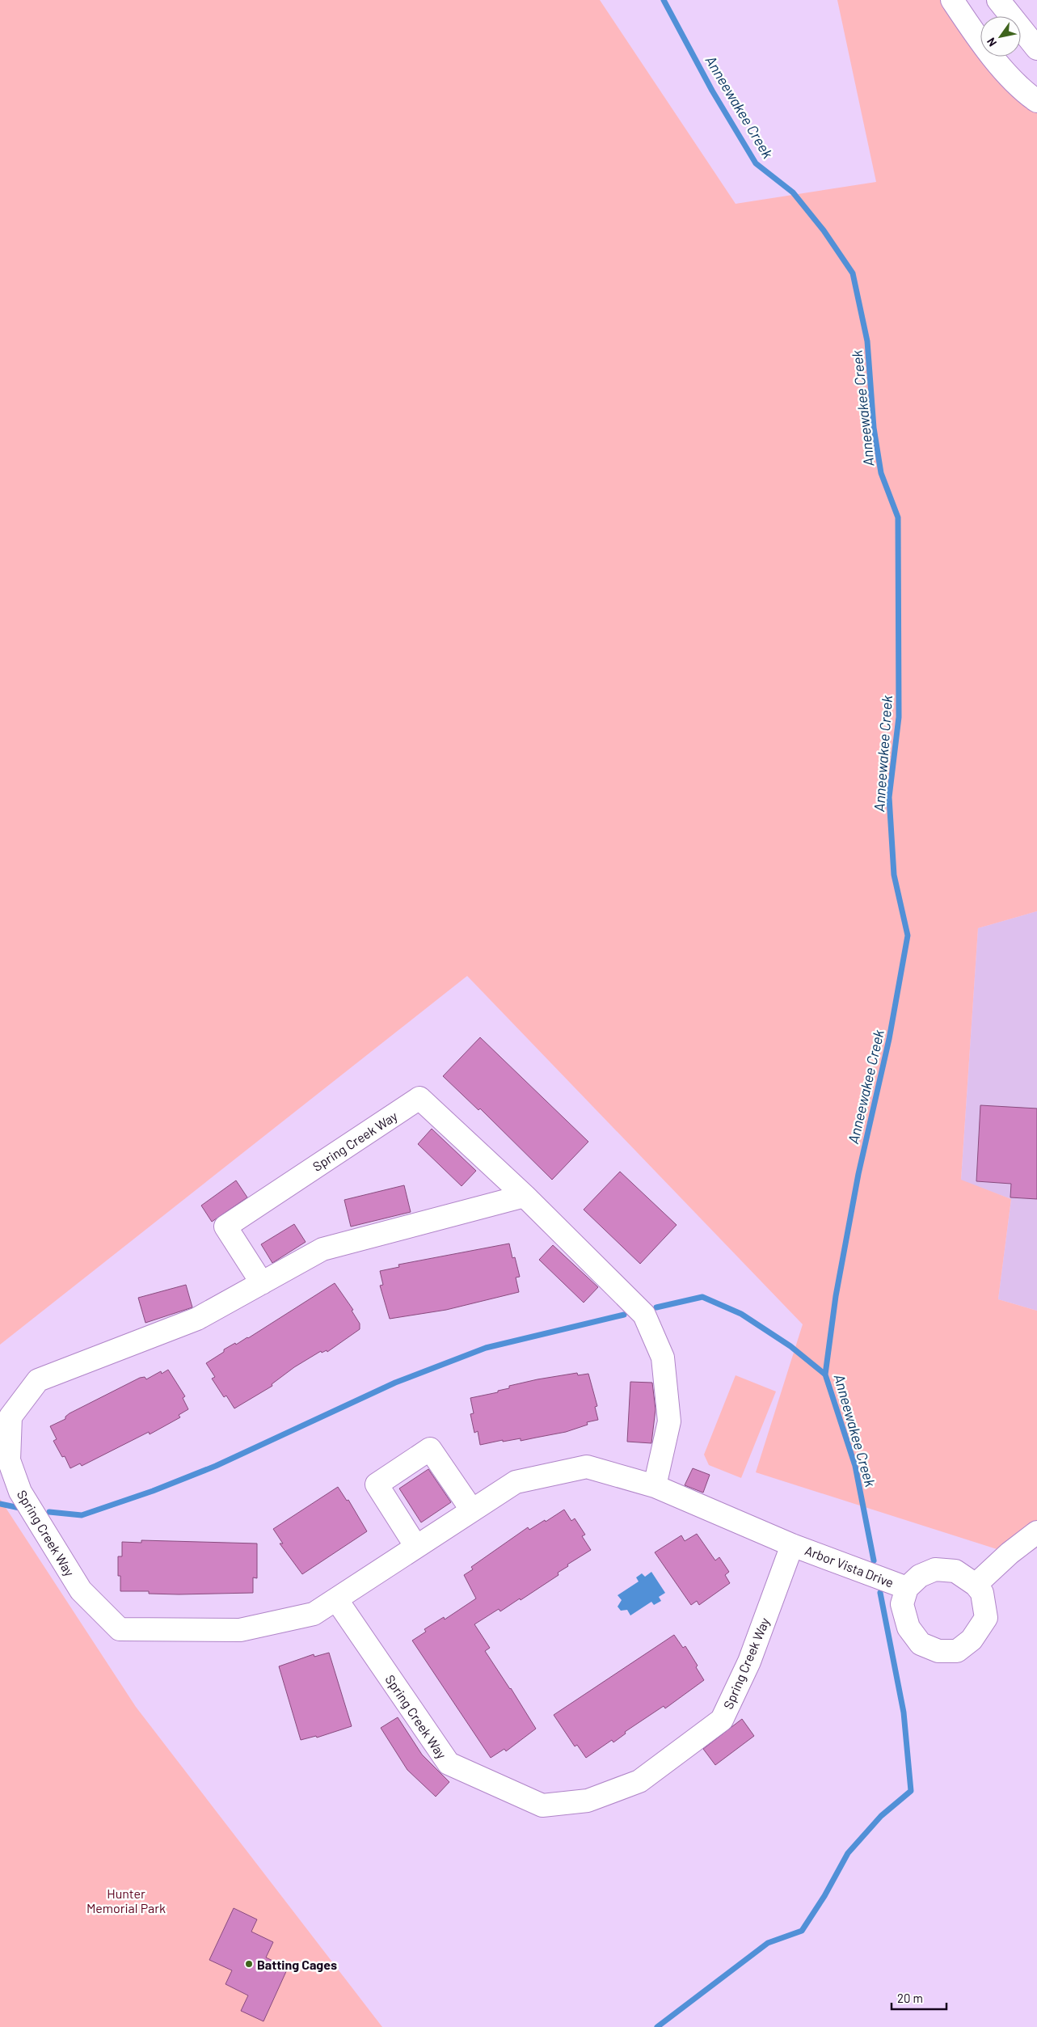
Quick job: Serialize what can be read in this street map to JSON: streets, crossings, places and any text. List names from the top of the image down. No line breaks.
{"streets":{"street":["Spring Creek Way","Arbor Vista Drive"]},"crossings":[["Spring Creek Way","Arbor Vista Drive"]],"water":["Anneewakee Creek"],"parks":["Hunter Memorial Park"],"places":["Batting Cages"],"scale_bar":"20 m","north":"bottom left"}
